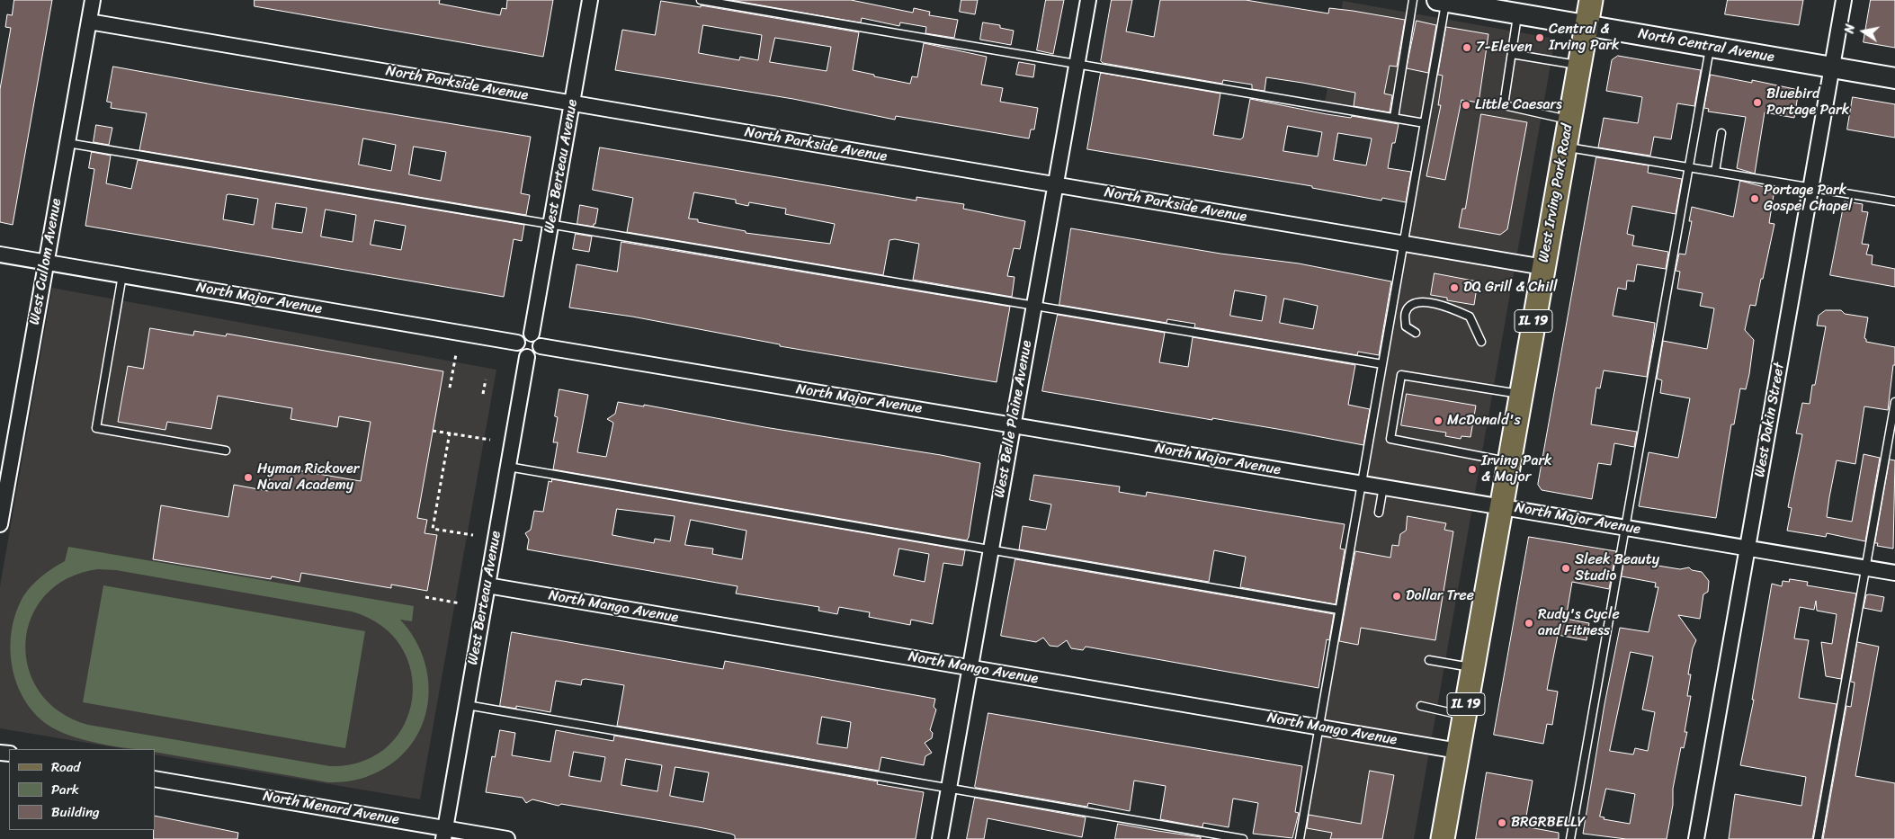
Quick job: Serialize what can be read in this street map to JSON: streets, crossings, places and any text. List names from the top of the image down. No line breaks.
{"streets":{"main road":["North Central Avenue","West Irving Park Road","IL 19"],"street":["North Parkside Avenue","West Berteau Avenue","West Cullom Avenue","North Major Avenue","West Belle Plaine Avenue","West Dakin Street","North Mango Avenue","North Menard Avenue"]},"crossings":[["North Central Avenue","West Irving Park Road"],["North Central Avenue","West Dakin Street"],["North Parkside Avenue","West Berteau Avenue"],["North Parkside Avenue","West Irving Park Road"],["North Parkside Avenue","West Cullom Avenue"],["North Parkside Avenue","West Belle Plaine Avenue"],["West Berteau Avenue","North Major Avenue"],["West Berteau Avenue","North Mango Avenue"],["West Berteau Avenue","North Menard Avenue"],["West Irving Park Road","North Major Avenue"],["West Irving Park Road","North Mango Avenue"],["West Cullom Avenue","North Major Avenue"],["North Major Avenue","West Belle Plaine Avenue"],["North Major Avenue","West Dakin Street"],["West Belle Plaine Avenue","North Mango Avenue"]],"places":["Central & Irving Park","7-Eleven","Bluebird Portage Park","Little Caesars","Portage Park Gospel Chapel","DQ Grill & Chill","McDonald's","Irving Park & Major","Hyman Rickover Naval Academy","Sleek Beauty Studio","Dollar Tree","Rudy's Cycle and Fitness","BRGRBELLY"],"legend":["Road","Park","Building"],"north":"left"}
